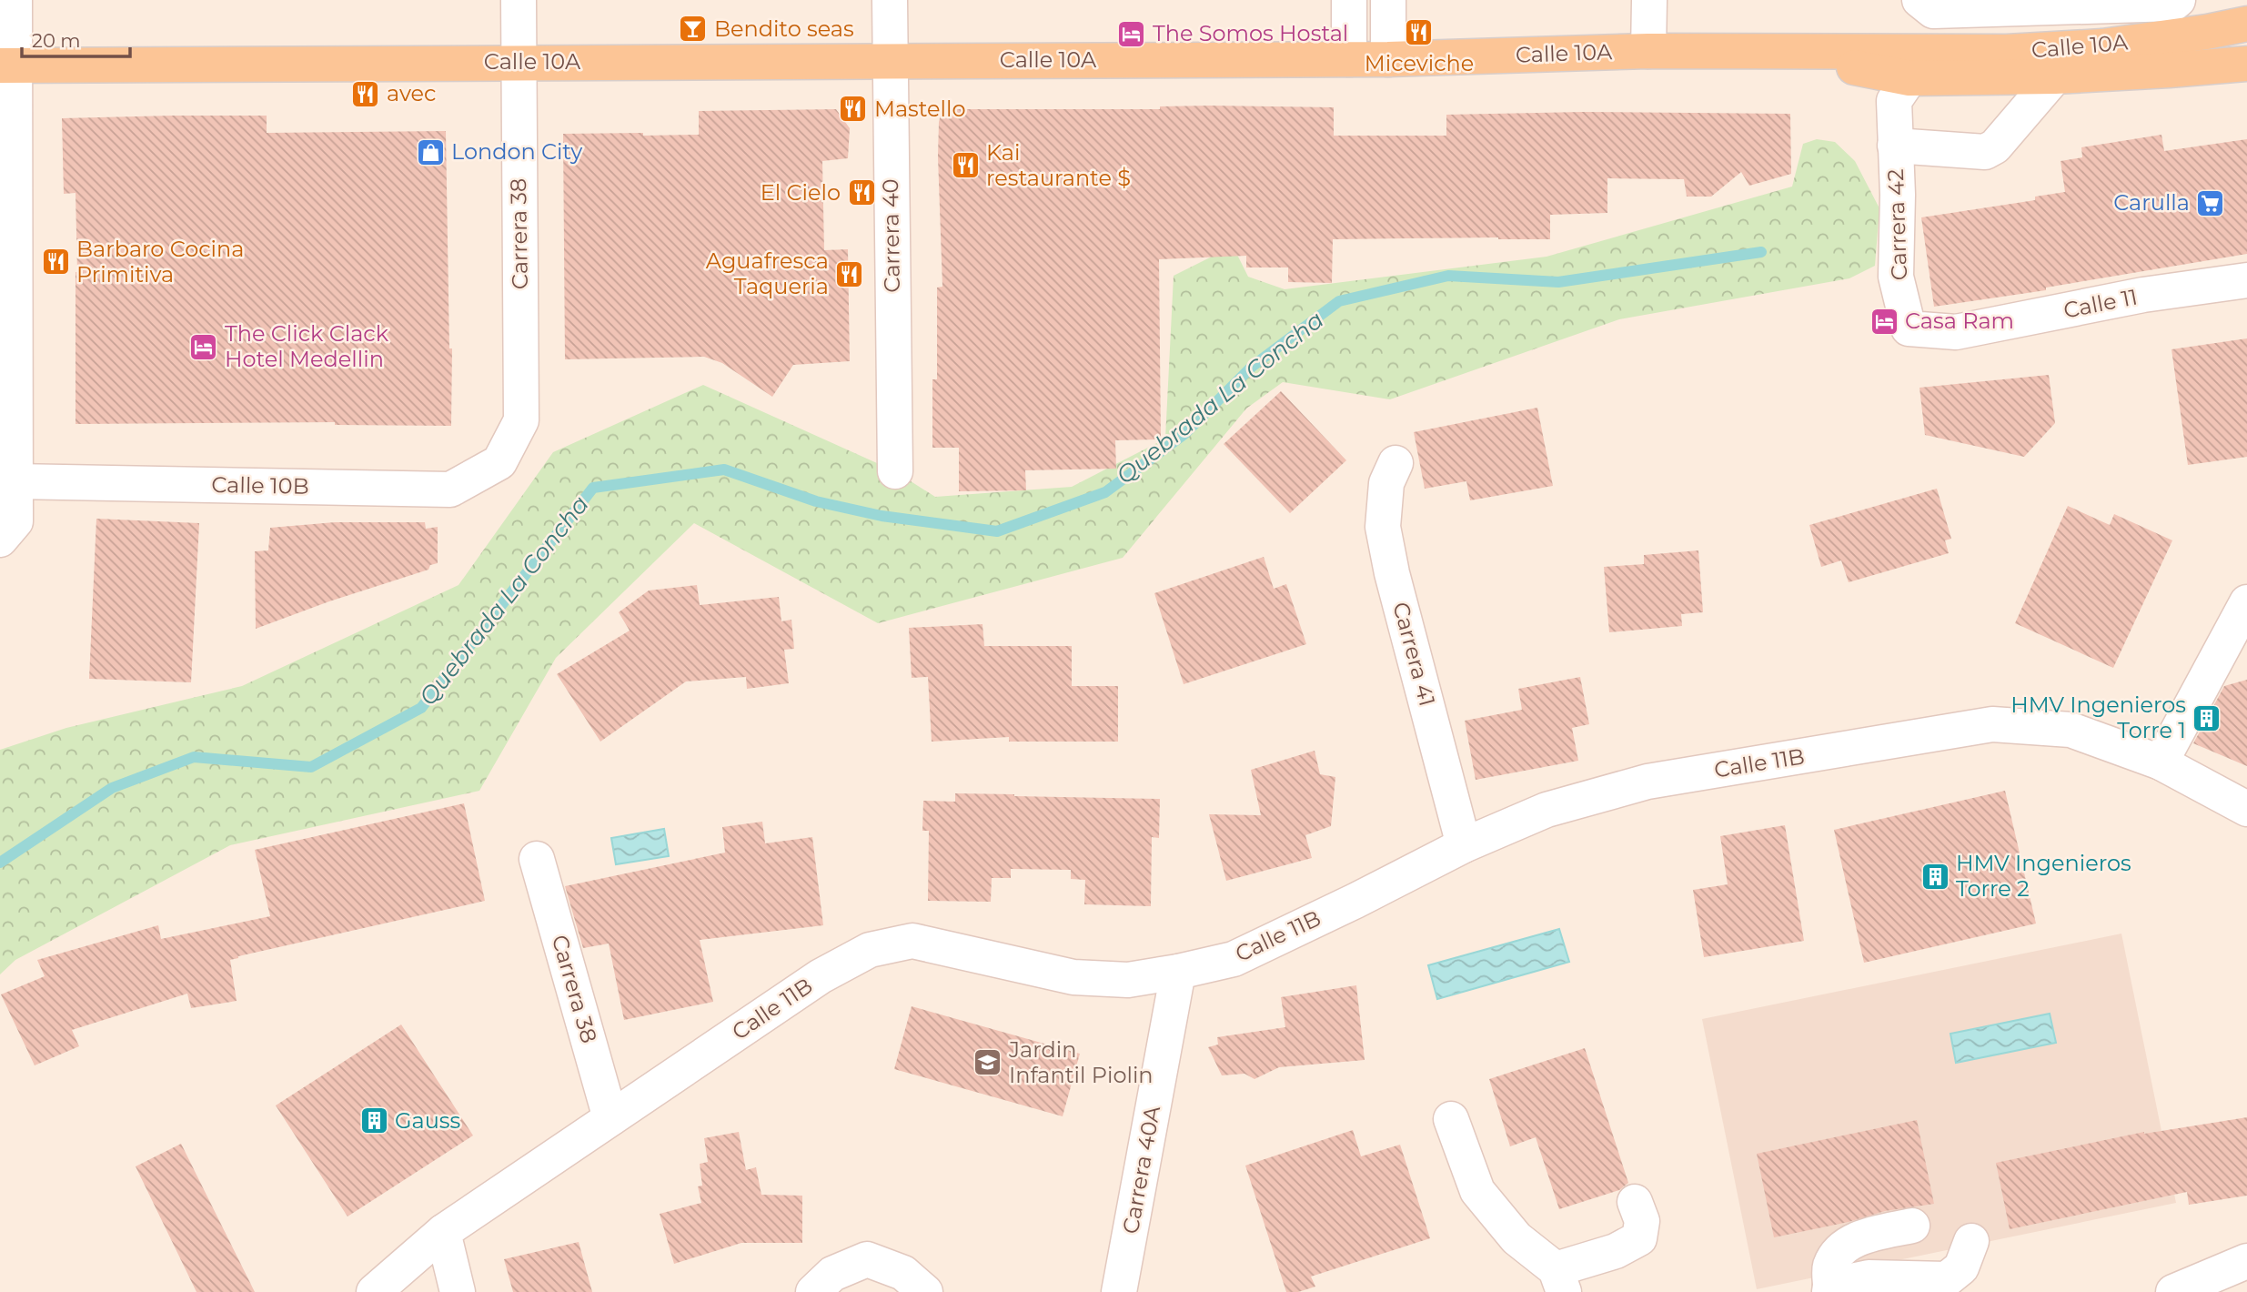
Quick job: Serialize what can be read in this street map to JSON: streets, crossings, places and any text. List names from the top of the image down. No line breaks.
{"streets":{"main road":["Calle 10A"],"street":["Carrera 42","Carrera 38","Carrera 40","Calle 11","Calle 10B","Carrera 41","Calle 11B","Carrera 40A"]},"crossings":[["Calle 10A","Carrera 38"],["Calle 10A","Carrera 40"],["Carrera 42","Calle 11"],["Carrera 38","Calle 10B"],["Carrera 38","Calle 11B"],["Carrera 41","Calle 11B"],["Calle 11B","Carrera 40A"]],"water":["Quebrada La Concha"],"places":{"bar":["Bendito seas"],"restaurant":["Miceviche","avec","Mastello","Kai restaurante $","El Cielo","Barbaro Cocina Primitiva","Aguafresca Taqueria"],"hotel":["The Somos Hostal","Casa Ram","The Click Clack Hotel Medellin"],"shop":["London City"],"supermarket":["Carulla"],"building":["HMV Ingenieros Torre 1","HMV Ingenieros Torre 2","Gauss"],"school or university":["Jardin Infantil Piolin"]},"scale_bar":"20 m"}
